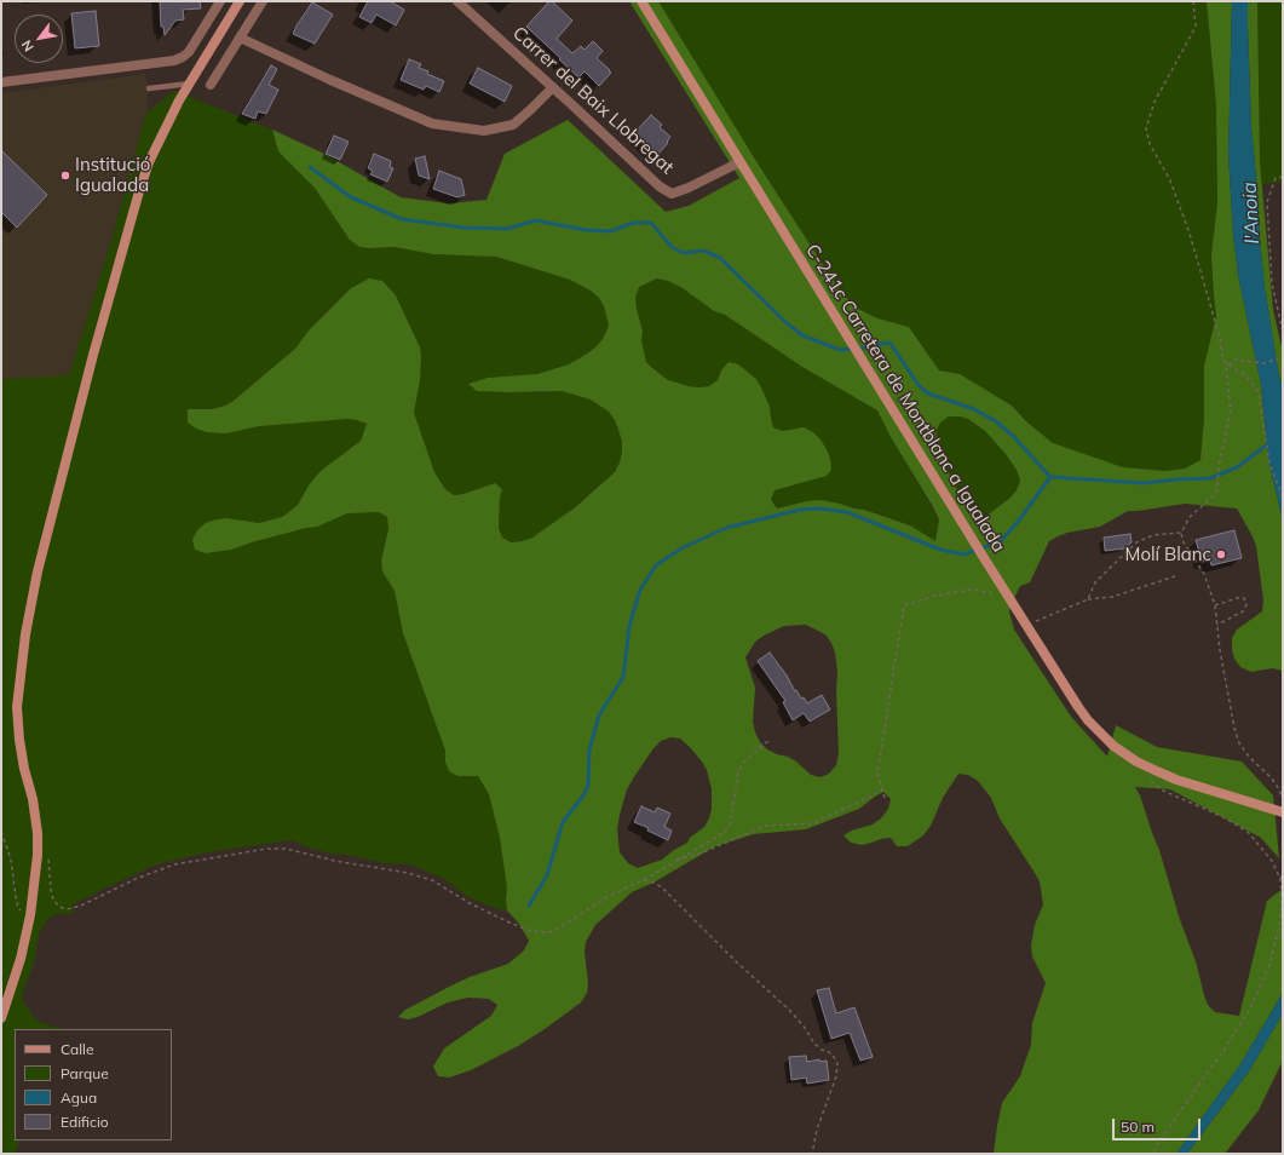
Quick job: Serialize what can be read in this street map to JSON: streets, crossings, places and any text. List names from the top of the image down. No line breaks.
{"streets":{"main road":["C-241c Carretera de Montblanc a Igualada"],"street":["Carrer del Baix Llobregat"]},"crossings":[["Carrer del Baix Llobregat","C-241c Carretera de Montblanc a Igualada"]],"water":["l'Anoia"],"places":["Institució Igualada","Molí Blanc"],"legend":["Calle","Parque","Agua","Edificio"],"scale_bar":"50 m","north":"bottom left"}
